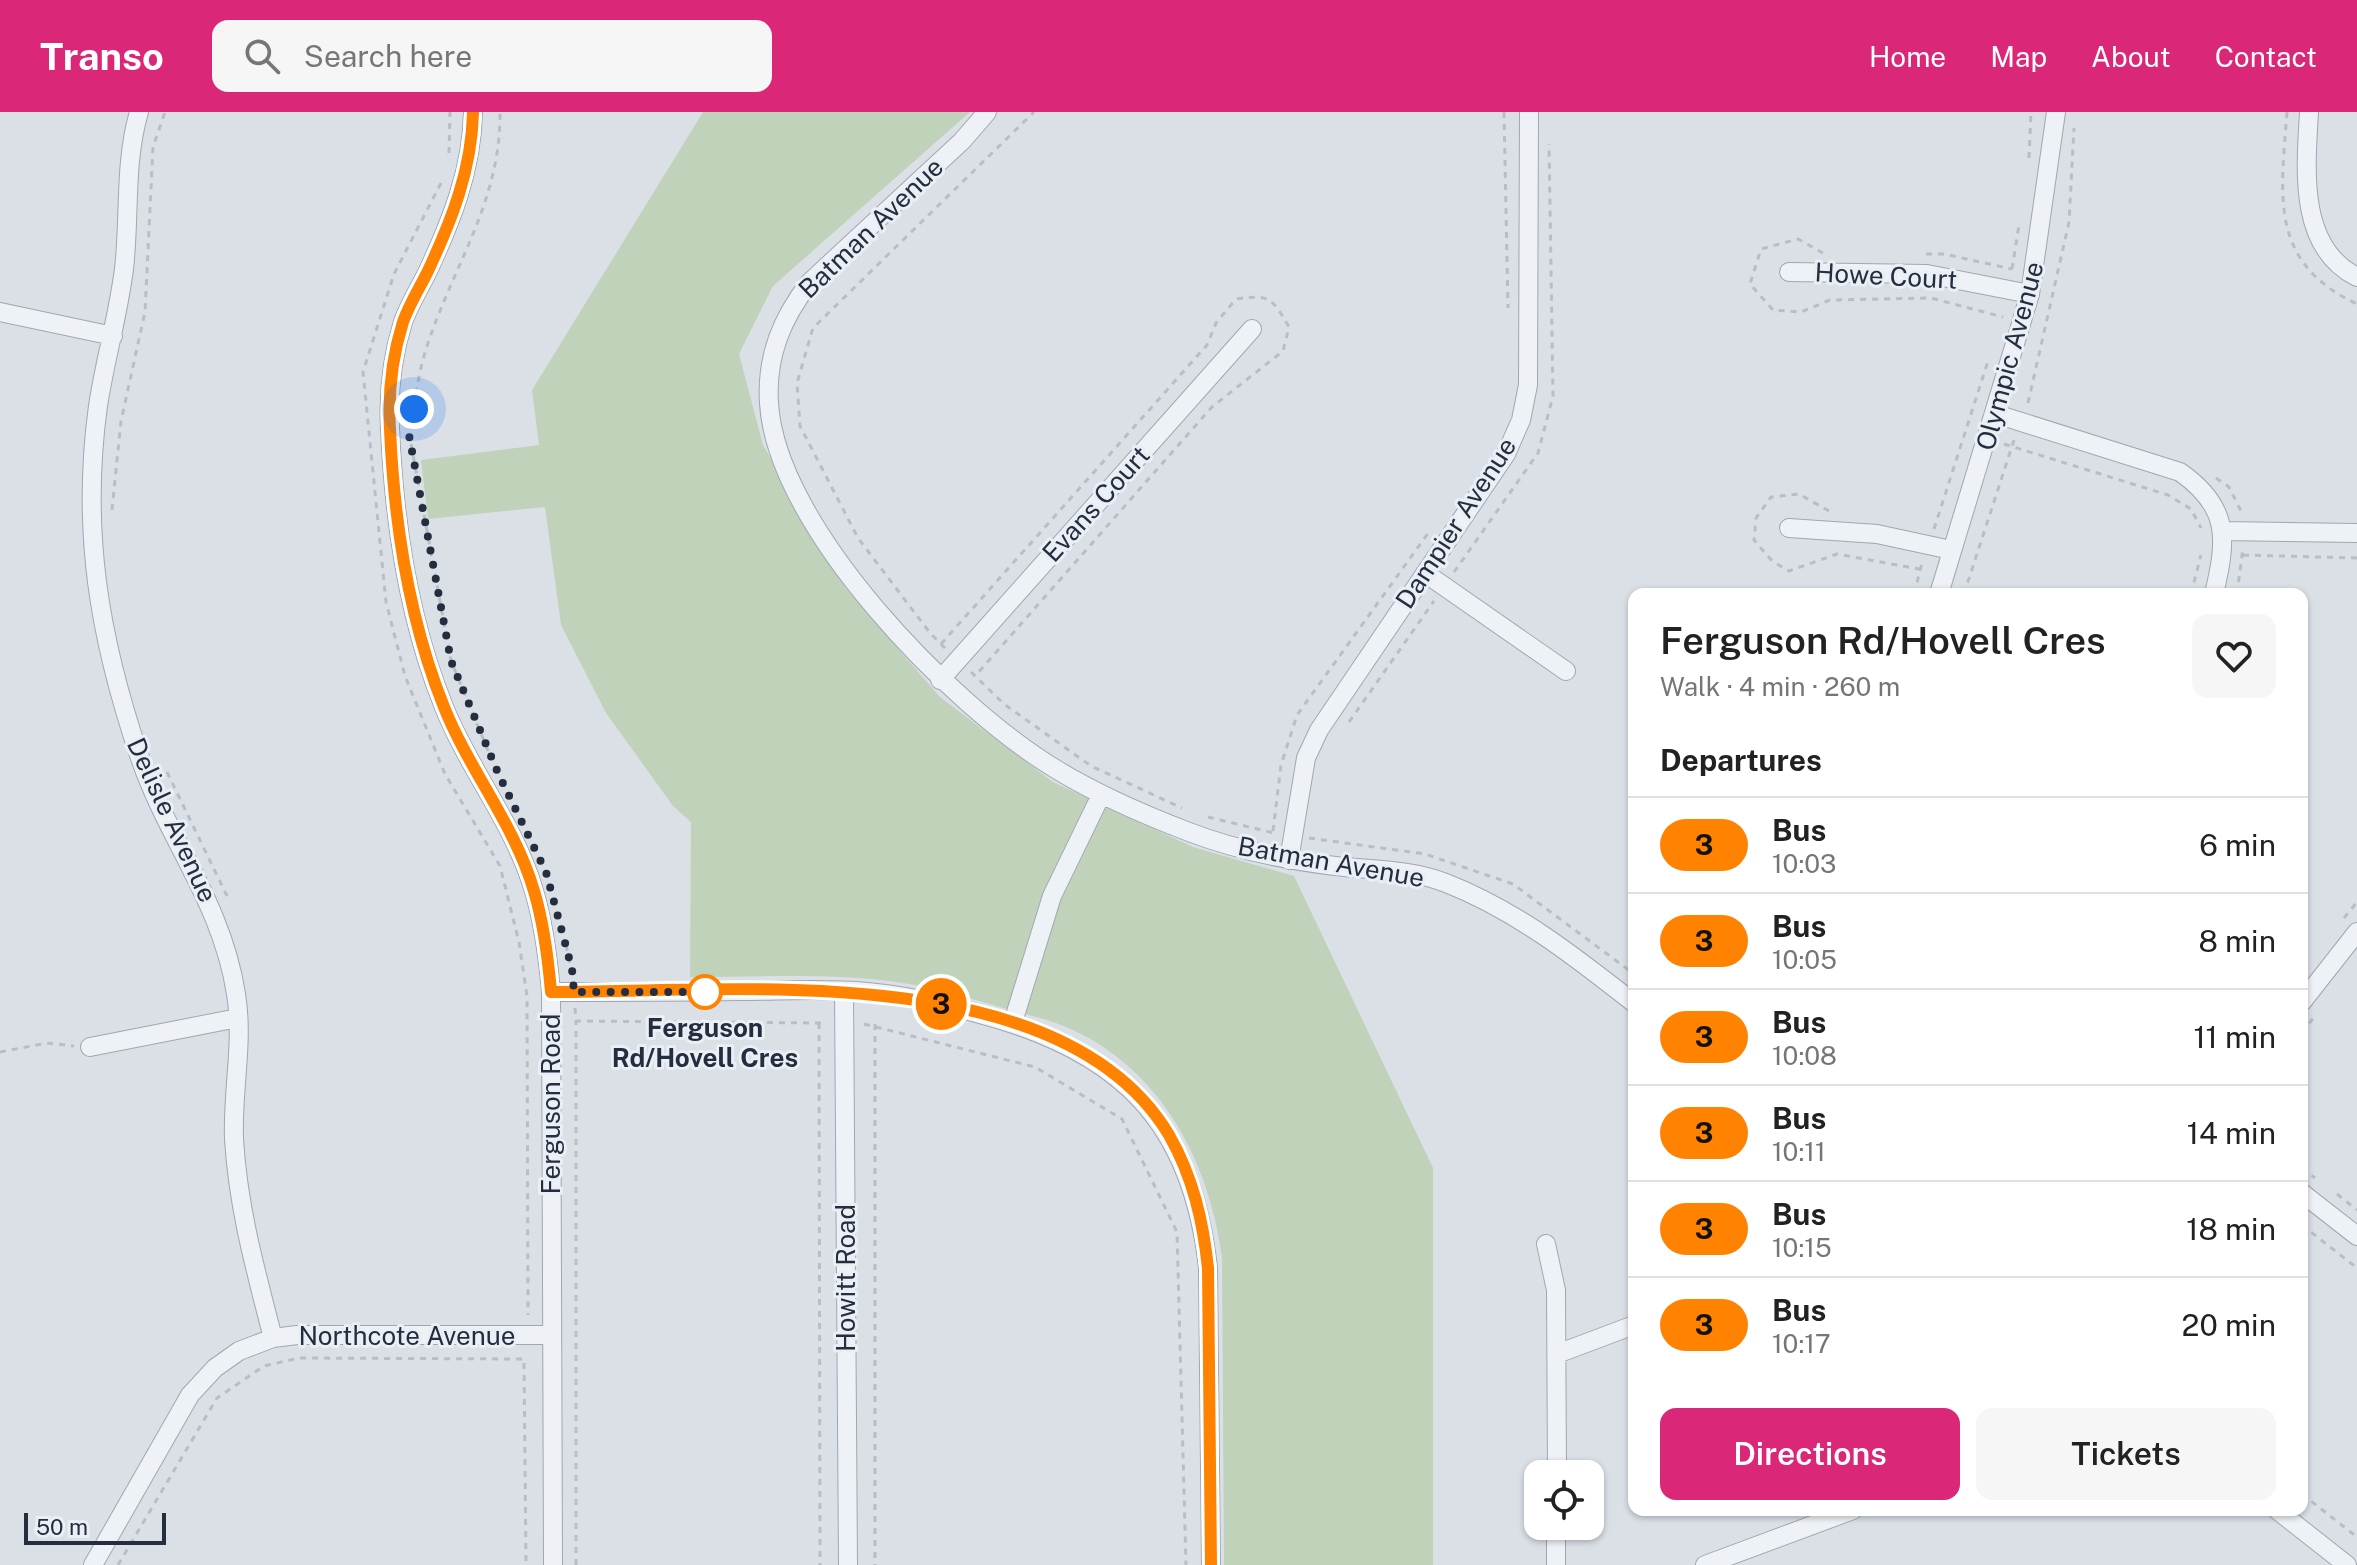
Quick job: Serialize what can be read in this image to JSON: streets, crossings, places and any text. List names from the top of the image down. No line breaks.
{"streets":{"street":["Batman Avenue","Howe Court","Olympic Avenue","Evans Court","Dampier Avenue","Delisle Avenue","Ferguson Road","Howitt Road","Northcote Avenue"]},"crossings":[["Batman Avenue","Evans Court"],["Batman Avenue","Dampier Avenue"],["Howe Court","Olympic Avenue"],["Delisle Avenue","Northcote Avenue"],["Ferguson Road","Northcote Avenue"]],"places":["Ferguson Rd/Hovell Cres"],"lines":["bus line 3"],"scale_bar":"50 m","page":{"header":"Transo","search":"Search here","nav":["Home","Map","About","Contact"],"on_map":"3","heading":[["Ferguson Rd/Hovell Cres","Walk · 4 min · 260 m"],"Departures"],"list":[{"mark":"3","name":"Bus","note":"10:03","value":"6 min"},{"mark":"3","name":"Bus","note":"10:05","value":"8 min"},{"mark":"3","name":"Bus","note":"10:08","value":"11 min"},{"mark":"3","name":"Bus","note":"10:11","value":"14 min"},{"mark":"3","name":"Bus","note":"10:15","value":"18 min"},{"mark":"3","name":"Bus","note":"10:17","value":"20 min"}],"buttons":["Directions","Tickets"],"scale":"50 m"}}
